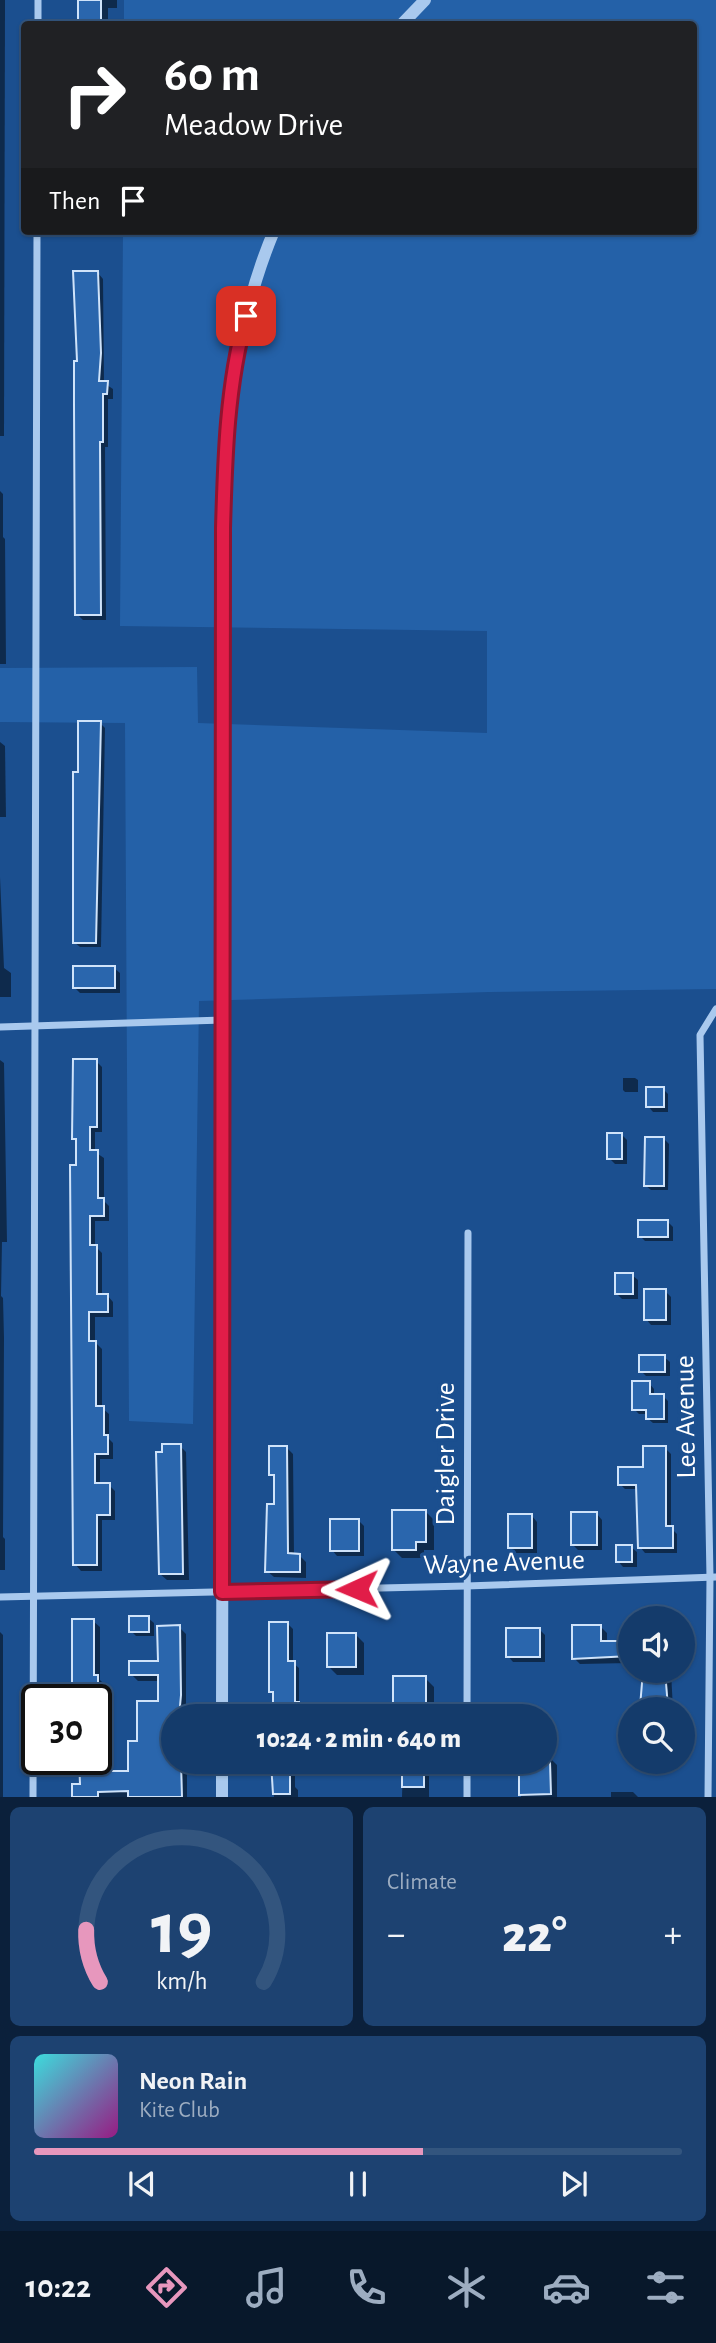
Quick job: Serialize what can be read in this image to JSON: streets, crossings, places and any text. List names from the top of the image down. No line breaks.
{"streets":{"street":["Lee Avenue","Daigler Drive","Wayne Avenue"]},"crossings":[["Lee Avenue","Wayne Avenue"],["Daigler Drive","Wayne Avenue"]],"page":{"turn":["60 m","Meadow Drive"],"then":"Then","limit":"30","trip":"10:24 · 2 min · 640 m","tile":"Climate","heat":["−","22°","+"],"song":["Neon Rain","Kite Club"],"tabs":"10:22","gauge":["19","km/h"]}}
